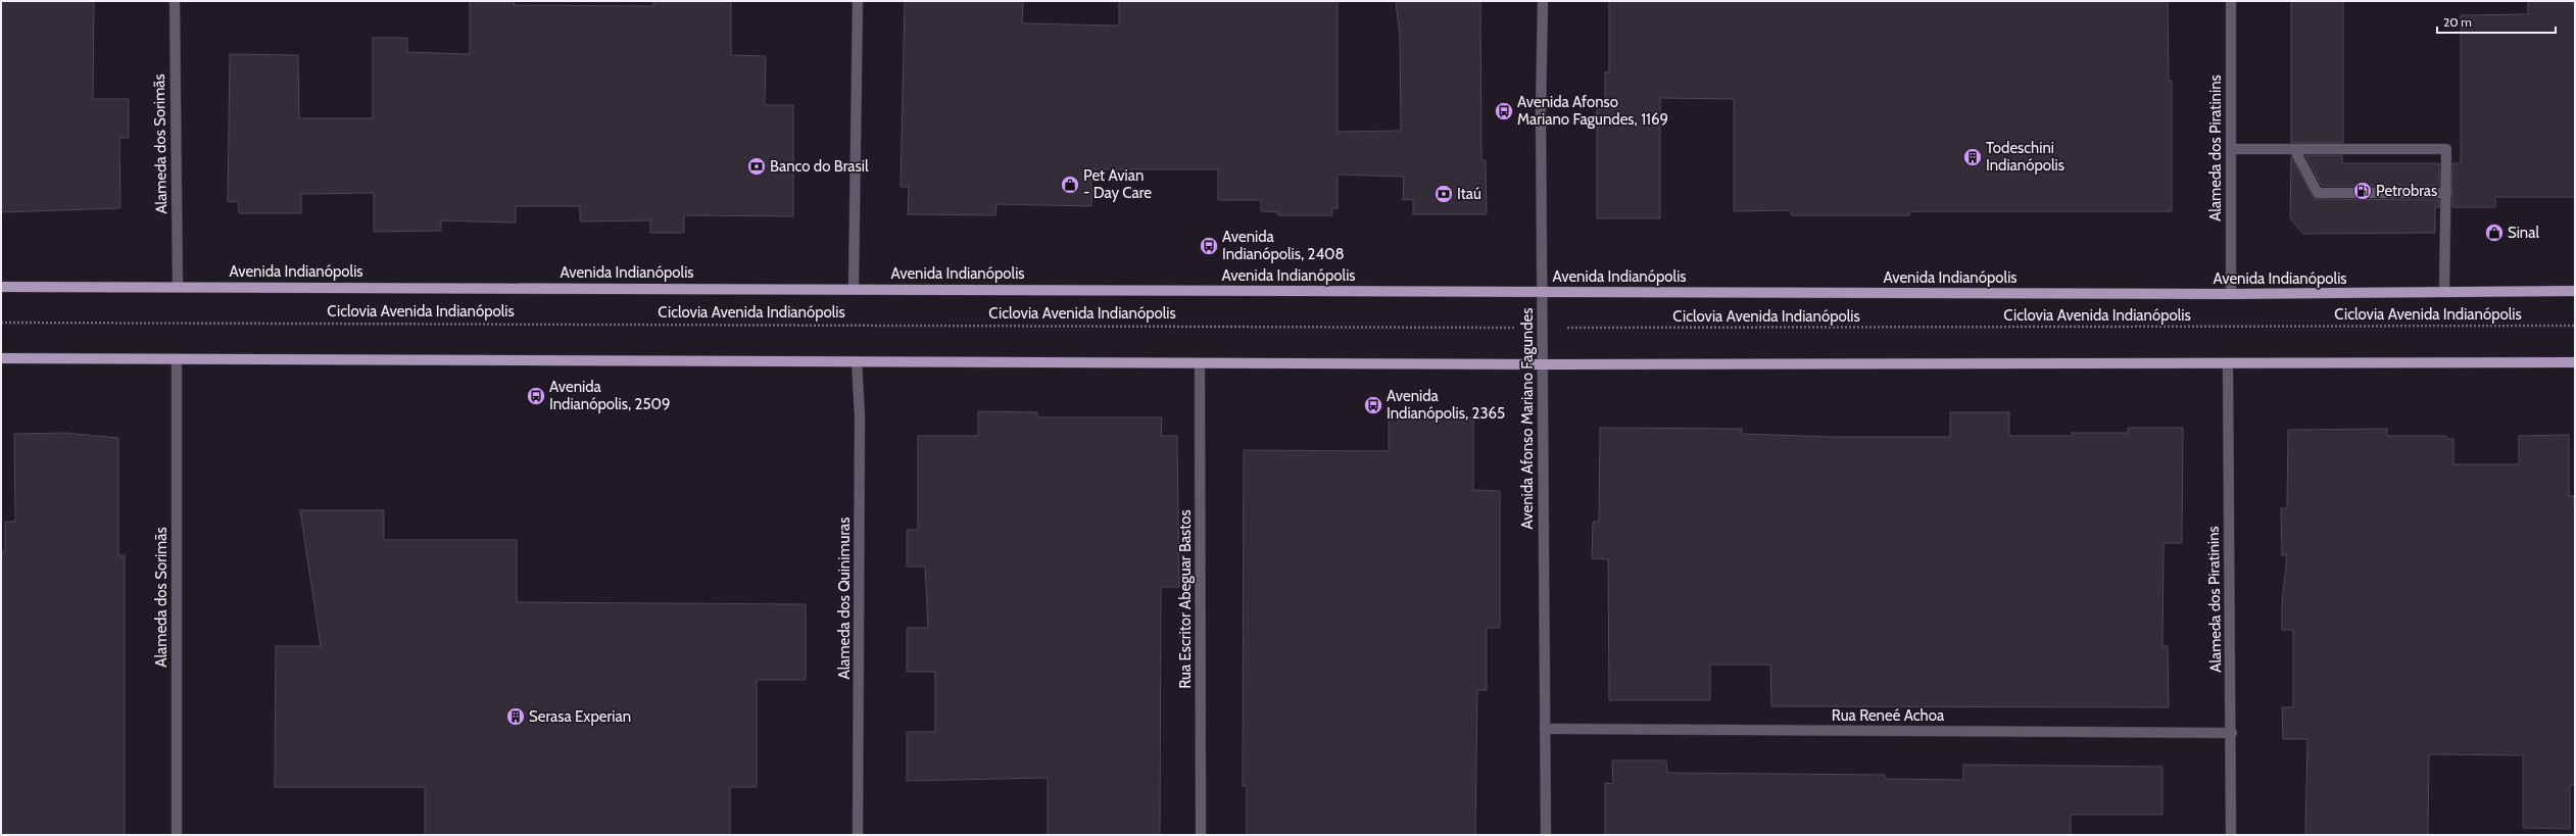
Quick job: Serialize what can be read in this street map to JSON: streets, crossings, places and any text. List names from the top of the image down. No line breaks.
{"streets":{"main road":["Avenida Indianópolis"],"street":["Alameda dos Sorimãs","Alameda dos Piratinins","Avenida Afonso Mariano Fagundes","Alameda dos Quinimuras","Rua Escritor Abeguar Bastos","Rua Reneé Achoa"],"path":["Ciclovia Avenida Indianópolis"]},"crossings":[["Alameda dos Sorimãs","Avenida Indianópolis"],["Alameda dos Piratinins","Avenida Indianópolis"],["Alameda dos Piratinins","Rua Reneé Achoa"],["Avenida Indianópolis","Avenida Afonso Mariano Fagundes"],["Avenida Afonso Mariano Fagundes","Rua Reneé Achoa"]],"places":{"bus stop":["Avenida Afonso Mariano Fagundes, 1169","Avenida Indianópolis, 2408","Avenida Indianópolis, 2509","Avenida Indianópolis, 2365"],"building":["Todeschini Indianópolis","Serasa Experian"],"bank":["Banco do Brasil","Itaú"],"shop":["Pet Avian - Day Care","Sinal"],"fuel station":["Petrobras"]},"scale_bar":"20 m"}
